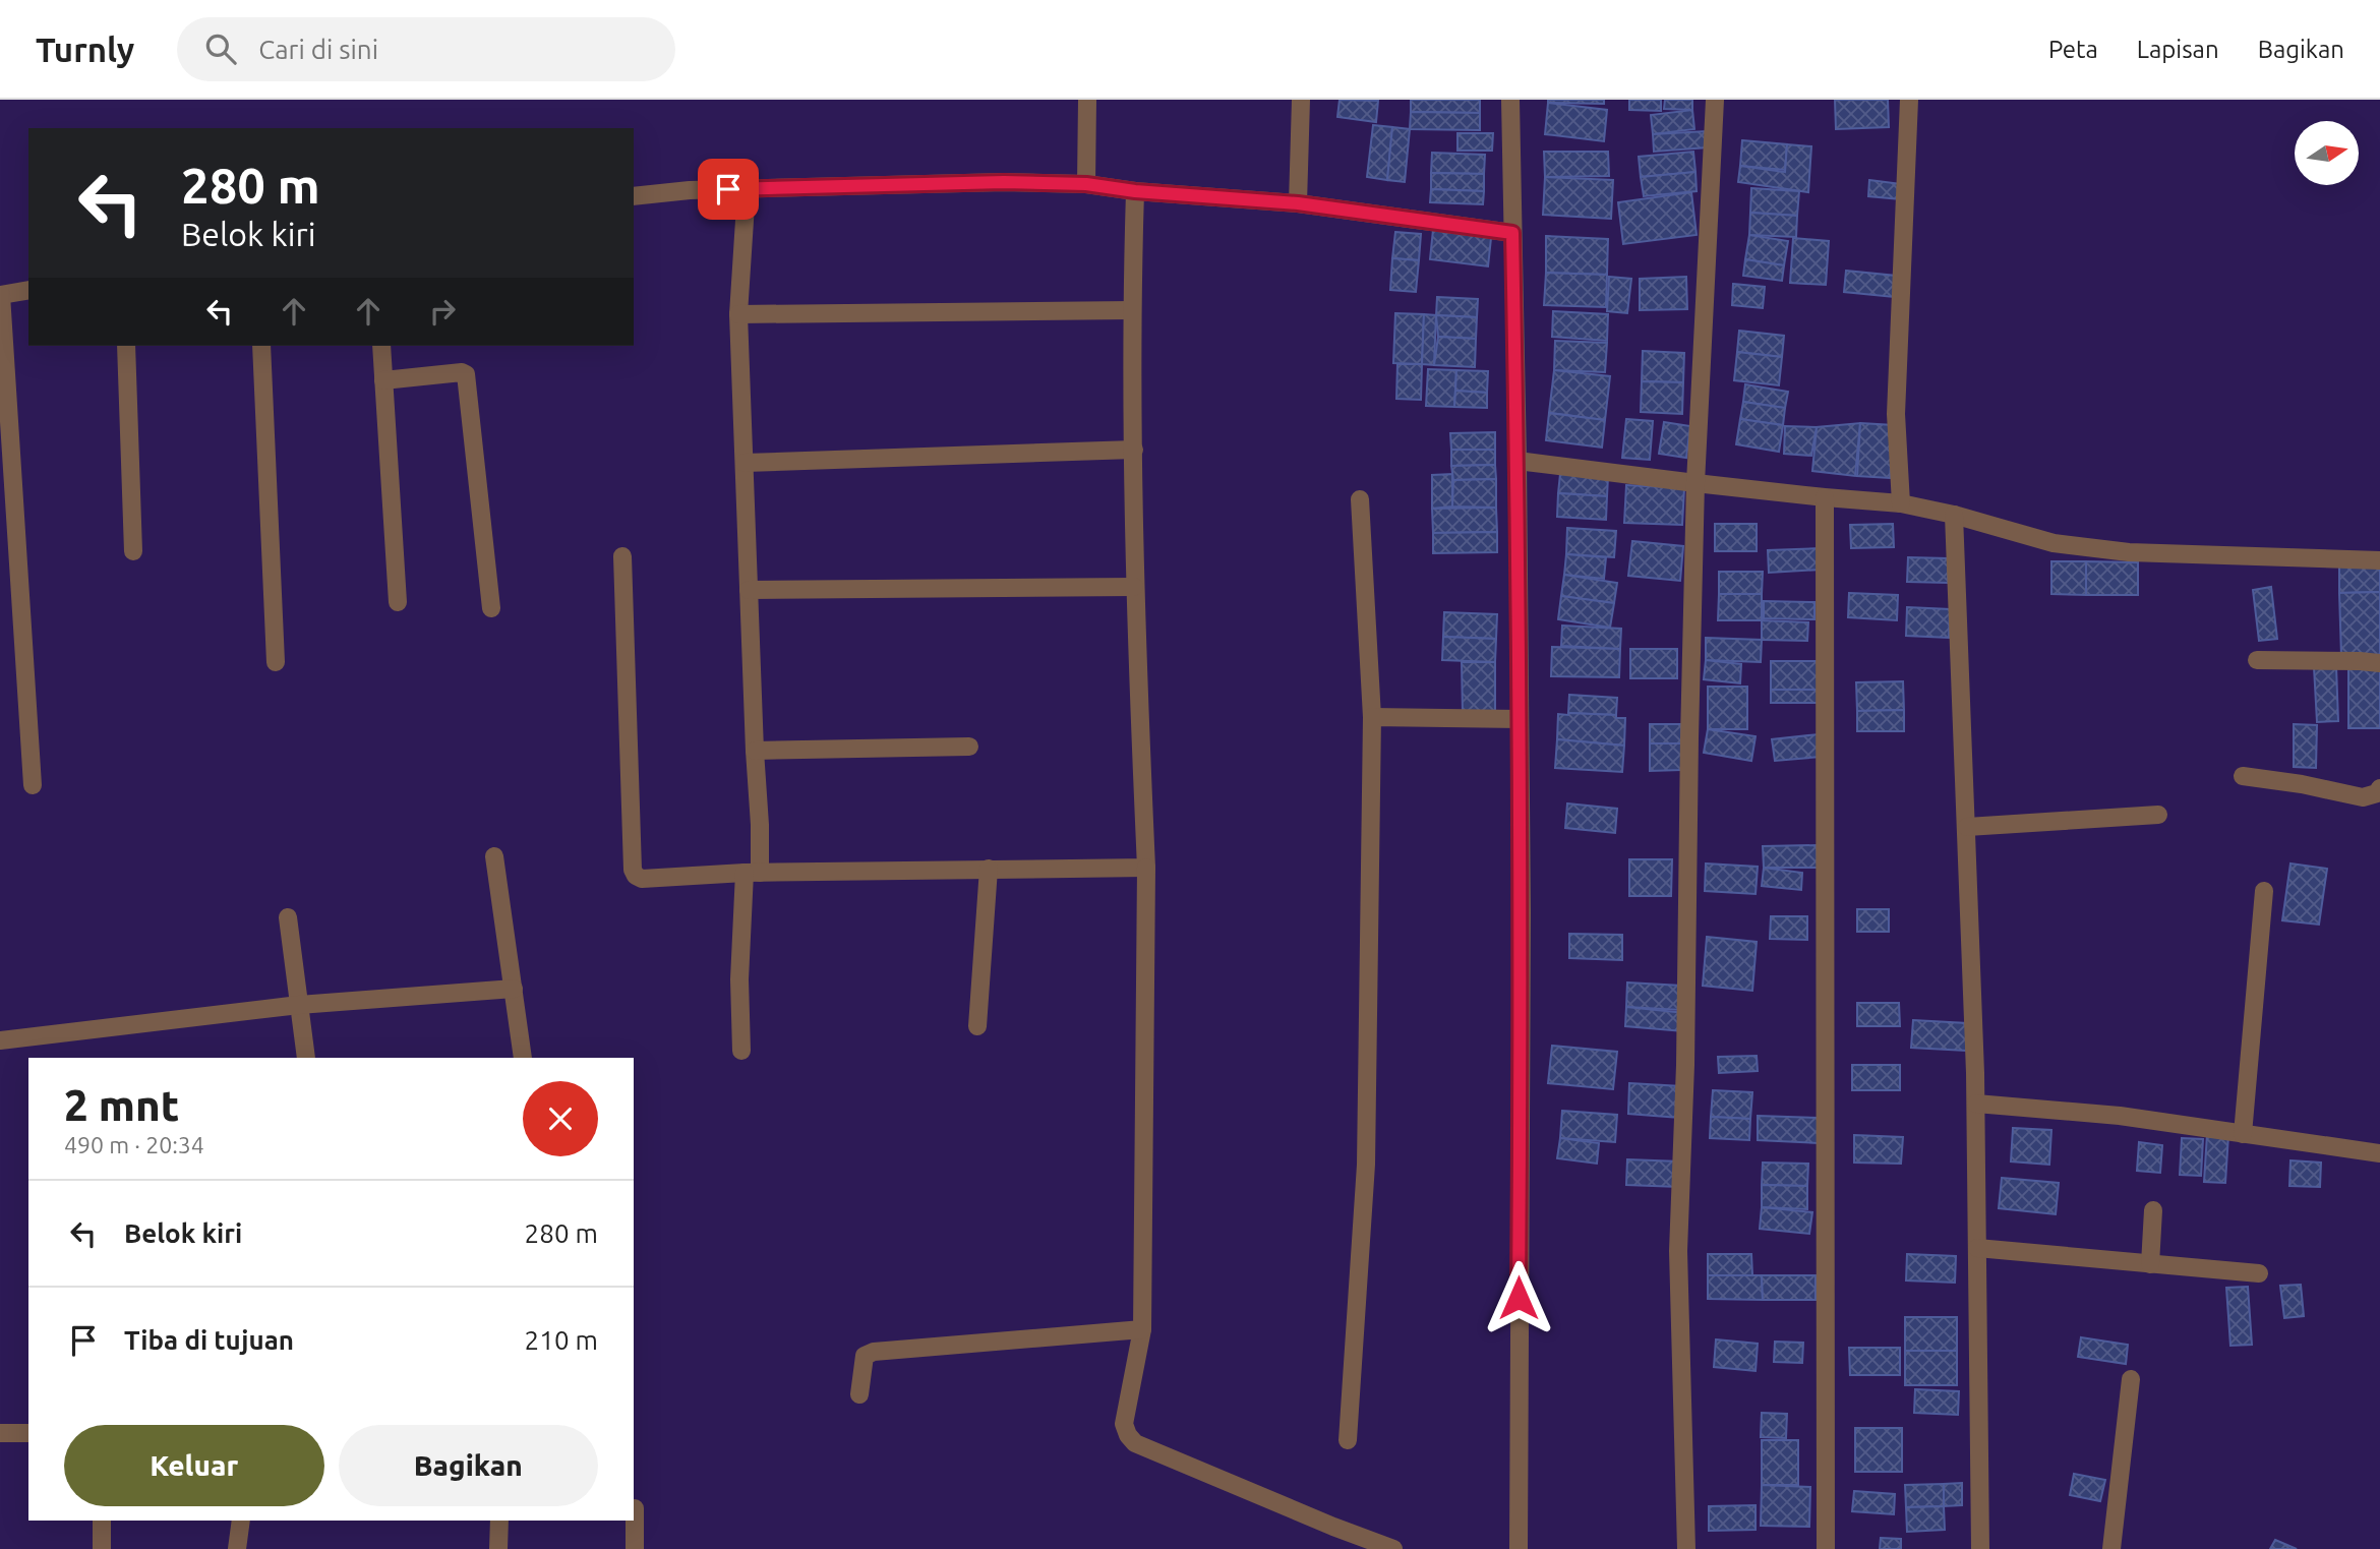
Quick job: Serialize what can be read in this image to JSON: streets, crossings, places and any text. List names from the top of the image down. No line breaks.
{"north":"right","page":{"header":"Turnly","search":"Cari di sini","nav":["Peta","Lapisan","Bagikan"],"turn":["280 m","Belok kiri"],"heading":["2 mnt","490 m · 20:34"],"list":[{"name":"Belok kiri","value":"280 m"},{"name":"Tiba di tujuan","value":"210 m"}],"buttons":["Keluar","Bagikan"]}}
